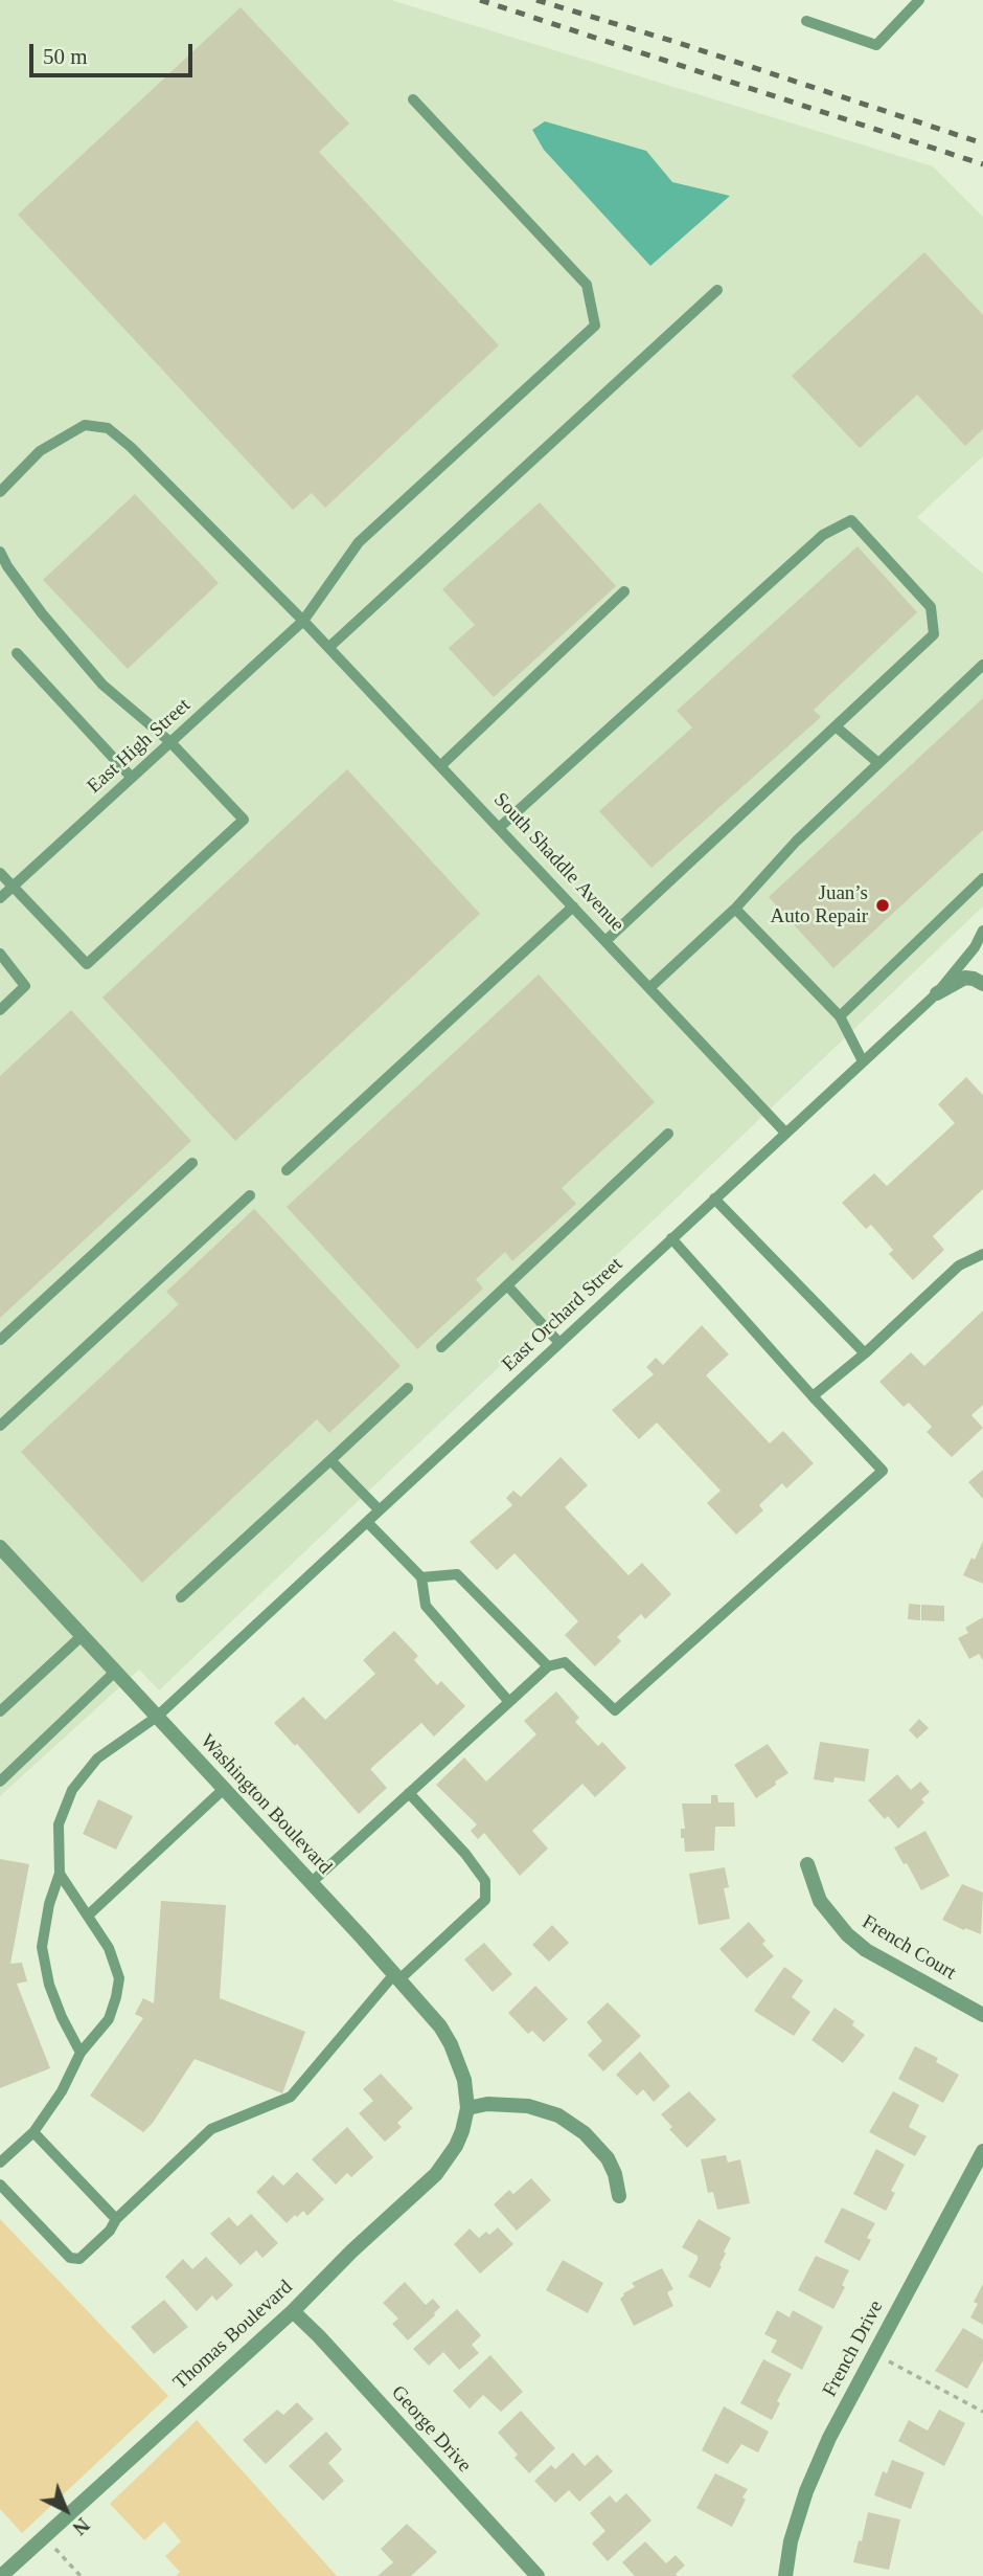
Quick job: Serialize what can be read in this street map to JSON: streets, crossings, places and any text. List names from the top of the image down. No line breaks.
{"streets":{"street":["Washington Boulevard","French Court","Thomas Boulevard","French Drive","George Drive"],"lane":["East High Street","South Shaddle Avenue","East Orchard Street"]},"crossings":[["East High Street","South Shaddle Avenue"],["South Shaddle Avenue","East Orchard Street"],["East Orchard Street","Washington Boulevard"],["Washington Boulevard","Thomas Boulevard"],["Thomas Boulevard","George Drive"]],"places":["Juan’s Auto Repair"],"scale_bar":"50 m","north":"bottom right"}
